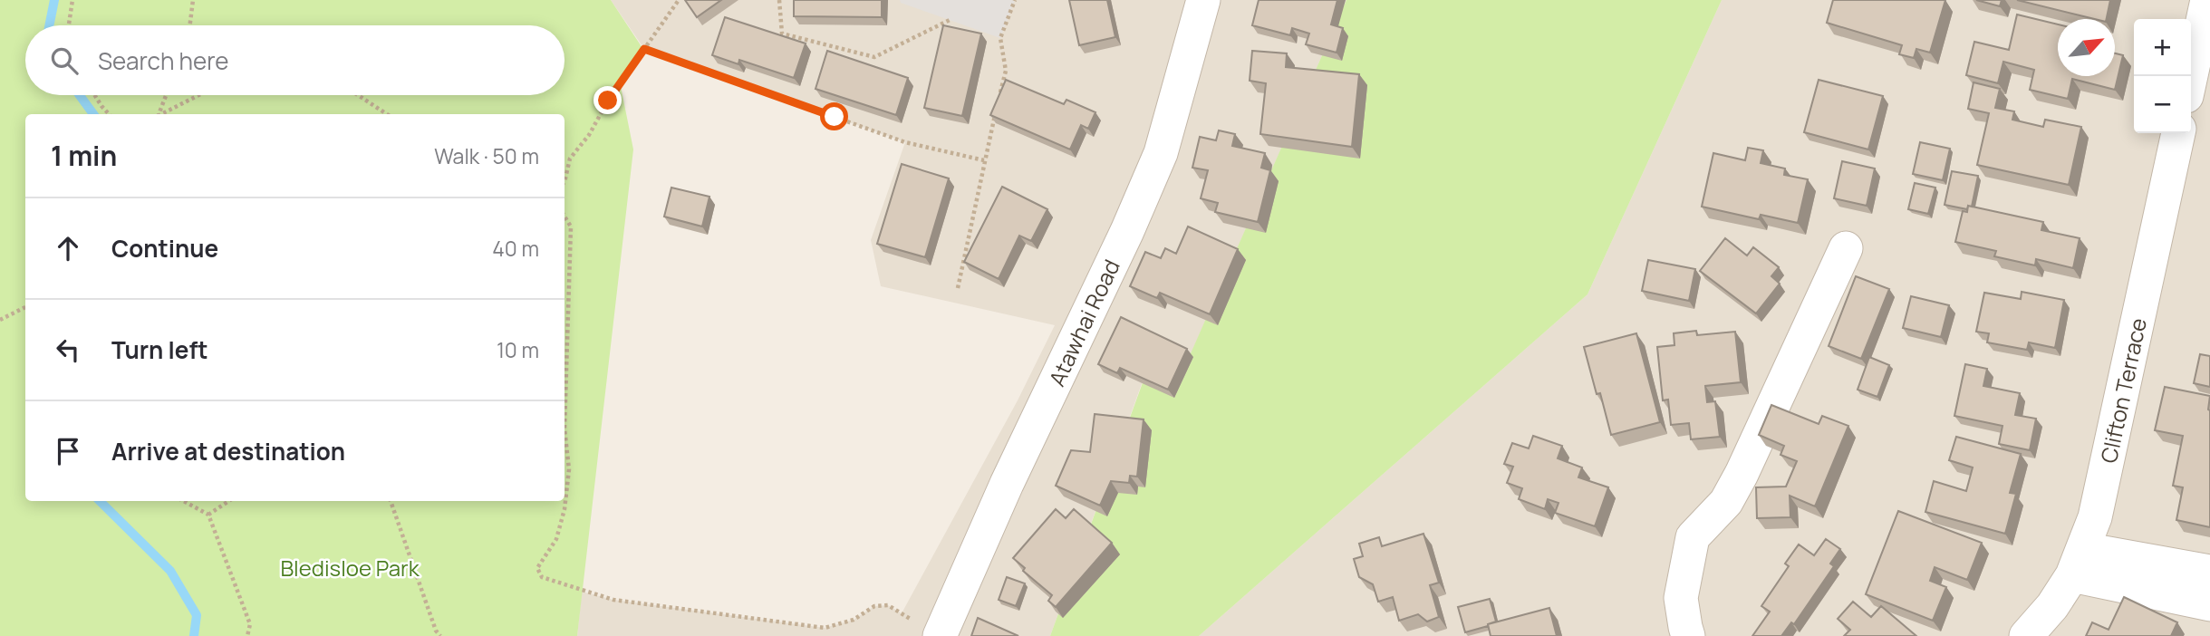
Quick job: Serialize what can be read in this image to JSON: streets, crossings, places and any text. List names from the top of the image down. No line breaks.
{"streets":{"street":["Atawhai Road","Clifton Terrace"]},"parks":["Bledisloe Park"],"north":"top right","page":{"map_buttons":["+","−"],"search":"Search here","heading":["1 min","Walk · 50 m"],"list":[["Continue","40 m"],["Turn left","10 m"],"Arrive at destination"]}}
